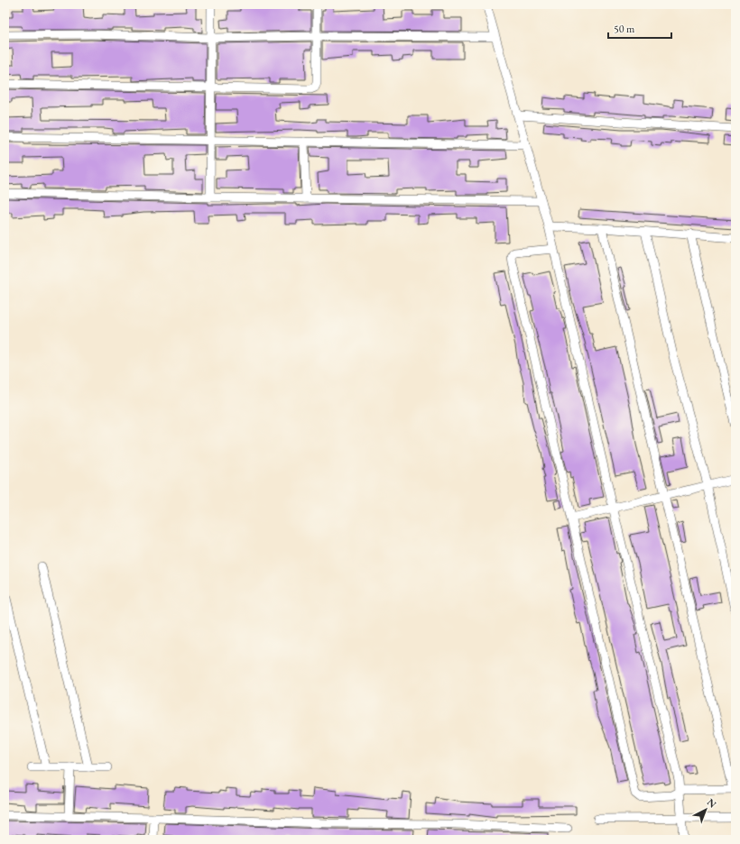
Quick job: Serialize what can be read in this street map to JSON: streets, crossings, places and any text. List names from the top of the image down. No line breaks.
{"scale_bar":"50 m","north":"top right"}
